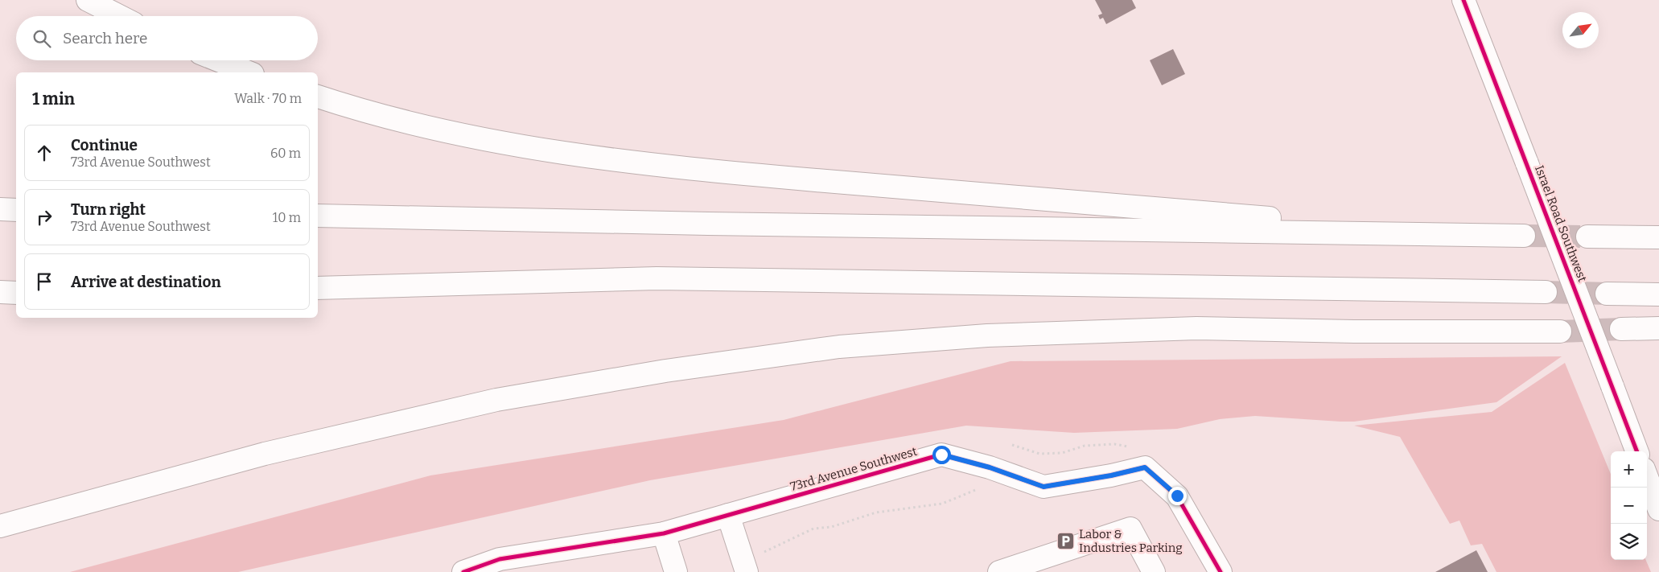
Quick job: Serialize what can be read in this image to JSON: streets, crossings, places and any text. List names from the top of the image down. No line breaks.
{"streets":{"main road":["Israel Road Southwest","73rd Avenue Southwest"]},"places":{"parking":["Labor & Industries Parking"]},"north":"top right","page":{"search":"Search here","heading":["1 min","Walk · 70 m"],"list":[["Continue","73rd Avenue Southwest","60 m"],["Turn right","73rd Avenue Southwest","10 m"],"Arrive at destination"],"map_buttons":["+","−"]}}
